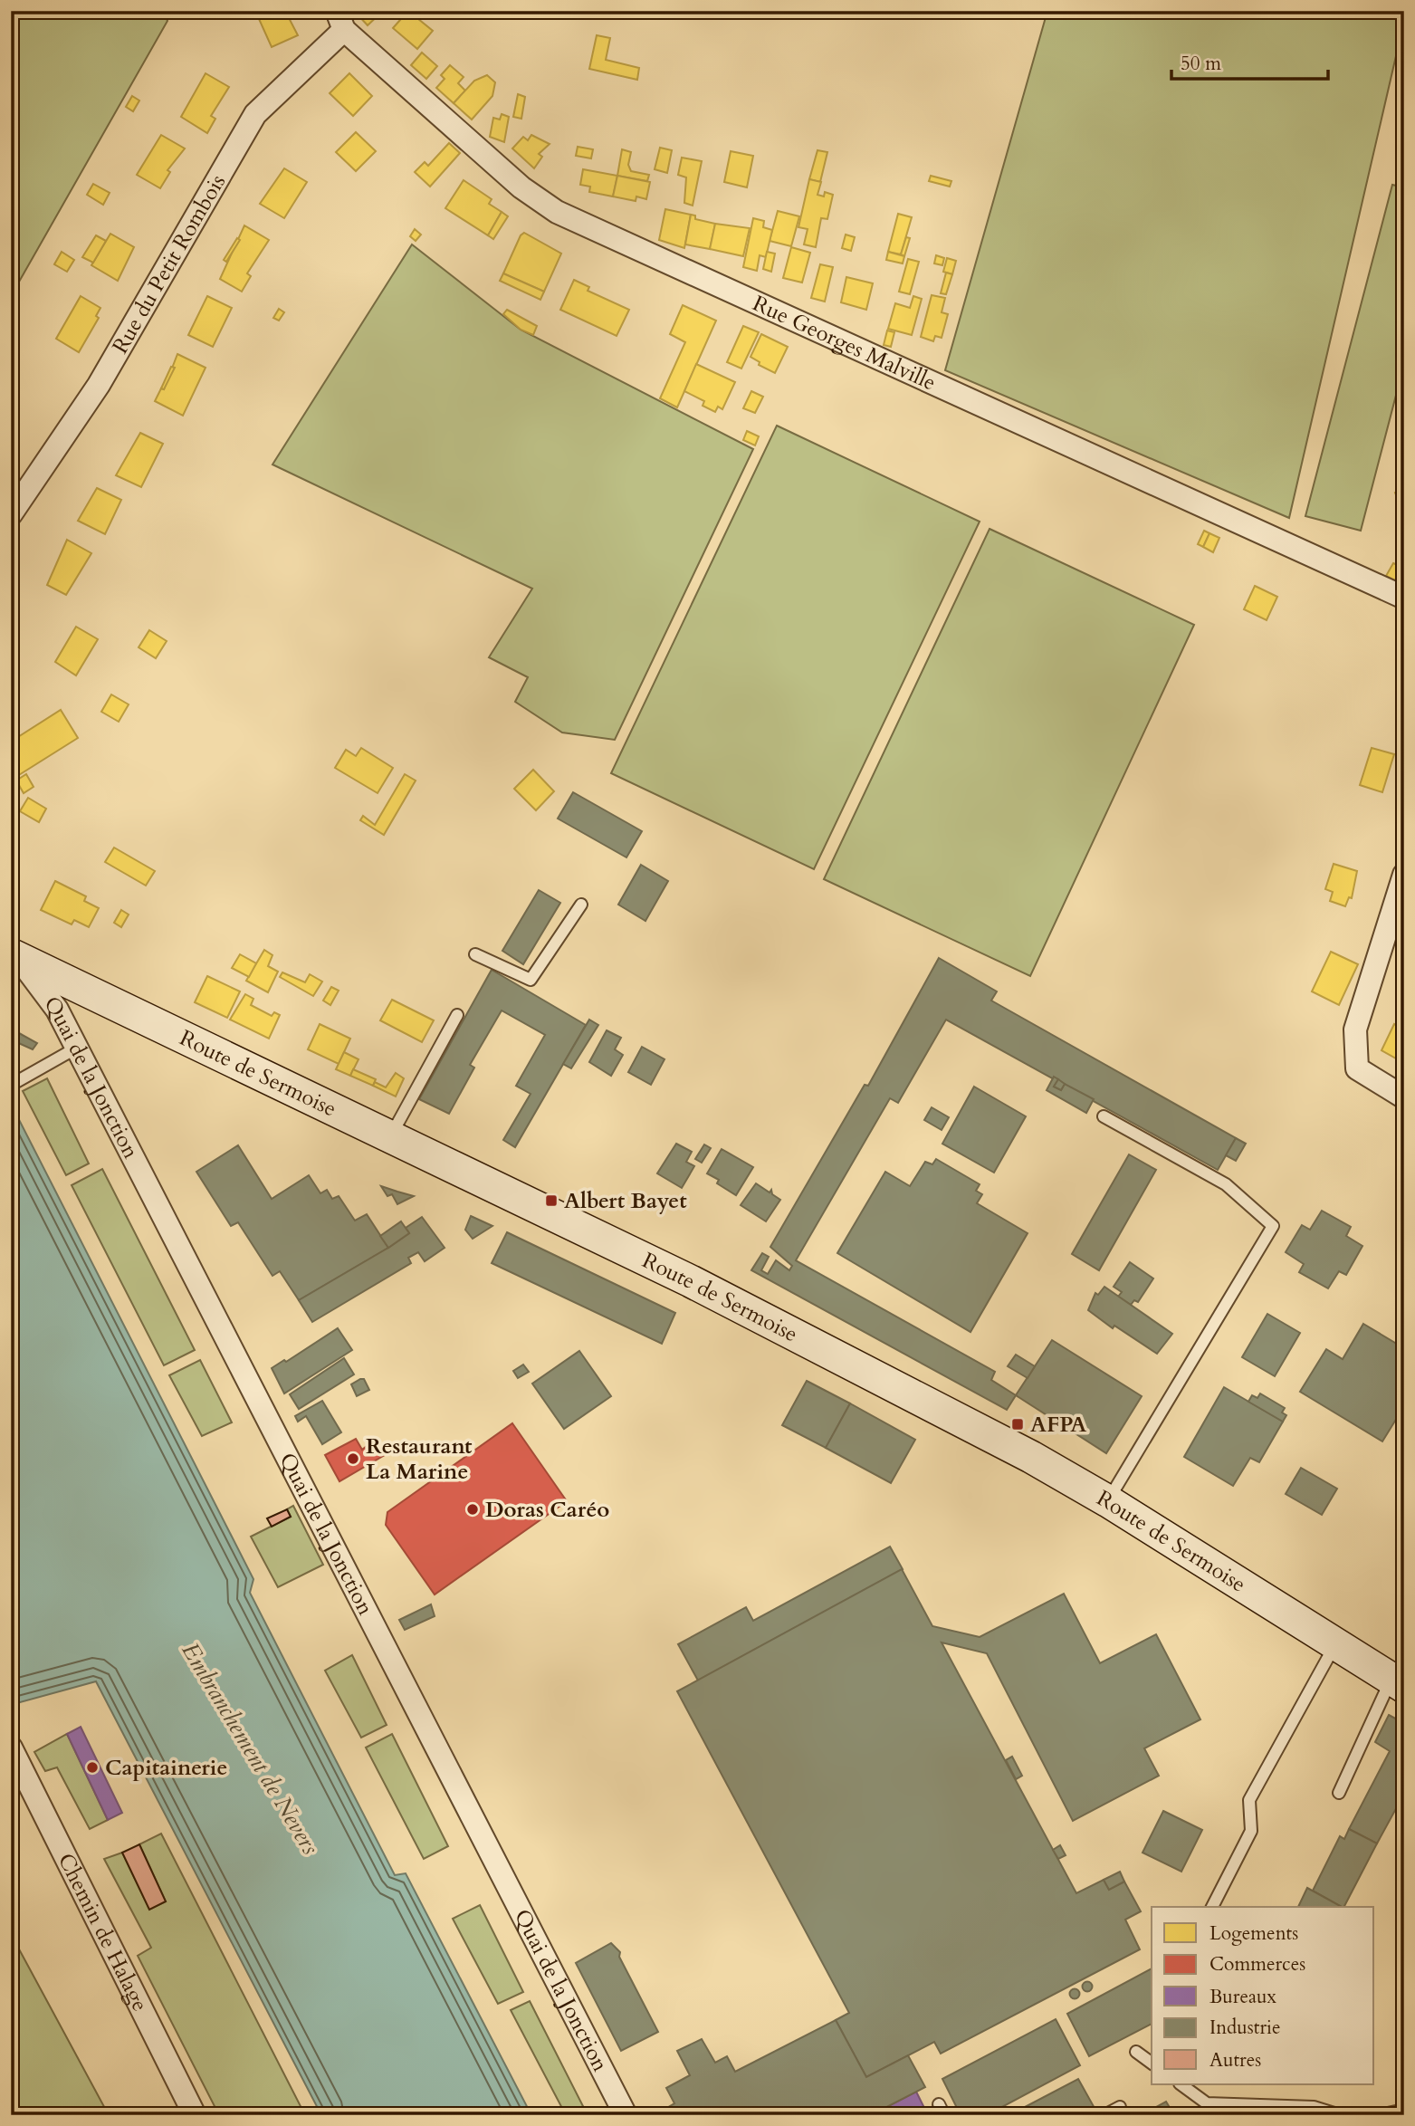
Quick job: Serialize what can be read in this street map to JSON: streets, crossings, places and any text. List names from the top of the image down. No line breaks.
{"streets":{"main road":["Route de Sermoise"],"street":["Rue du Petit Rombois","Rue Georges Malville","Quai de la Jonction","Chemin de Halage"]},"crossings":[["Rue du Petit Rombois","Rue Georges Malville"],["Route de Sermoise","Quai de la Jonction"]],"water":["Embranchement de Nevers"],"places":{"transit":["Albert Bayet","AFPA"],"other":["Restaurant La Marine","Doras Caréo","Capitainerie"]},"legend":["Logements","Commerces","Bureaux","Industrie","Autres"],"scale_bar":"50 m"}
